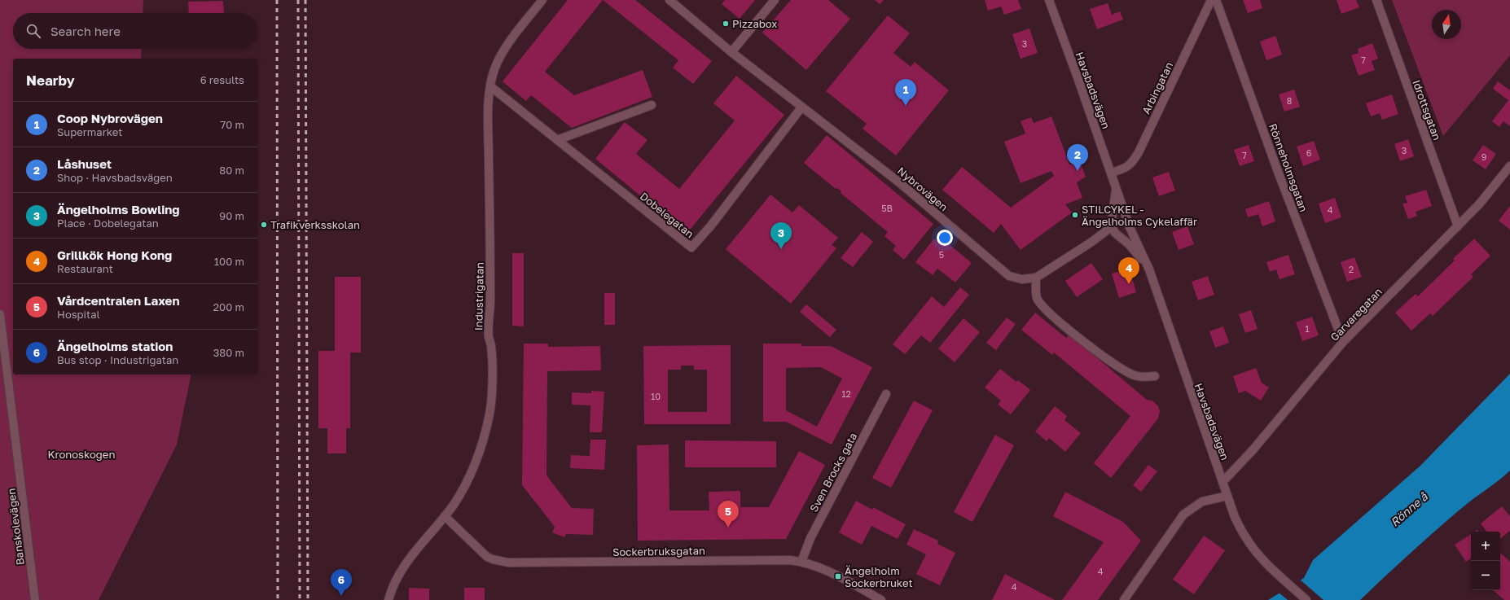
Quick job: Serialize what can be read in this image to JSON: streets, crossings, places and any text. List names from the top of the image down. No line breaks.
{"streets":{"street":["Arbingatan","Havsbadsvägen","Idrottsgatan","Rönneholmsgatan","Nybrovägen","Dobelegatan","Industrigatan","Garvaregatan","Sven Brocks gata","Banskolevägen","Sockerbruksgatan"]},"crossings":[["Arbingatan","Havsbadsvägen"],["Havsbadsvägen","Garvaregatan"],["Idrottsgatan","Garvaregatan"],["Rönneholmsgatan","Garvaregatan"],["Nybrovägen","Dobelegatan"],["Dobelegatan","Industrigatan"],["Industrigatan","Sockerbruksgatan"],["Sven Brocks gata","Sockerbruksgatan"]],"water":["Rönne å"],"parks":["Kronoskogen"],"places":{"other":["Pizzabox","STILCYKEL - Ängelholms Cykelaffär","Trafikverksskolan"],"transit":["Ängelholm Sockerbruket"]},"house_numbers":["3","7","8","3","6","7","9","5B","4","5","2","1","12","10","4","4"],"north":"top","page":{"search":"Search here","heading":["Nearby","6 results"],"pins":["1","2","3","4","5","6"],"list":[{"mark":"1","name":"Coop Nybrovägen","note":"Supermarket","value":"70 m"},{"mark":"2","name":"Låshuset","note":"Shop · Havsbadsvägen","value":"80 m"},{"mark":"3","name":"Ängelholms Bowling","note":"Place · Dobelegatan","value":"90 m"},{"mark":"4","name":"Grillkök Hong Kong","note":"Restaurant","value":"100 m"},{"mark":"5","name":"Vårdcentralen Laxen","note":"Hospital","value":"200 m"},{"mark":"6","name":"Ängelholms station","note":"Bus stop · Industrigatan","value":"380 m"}],"map_buttons":["+","−"]}}
